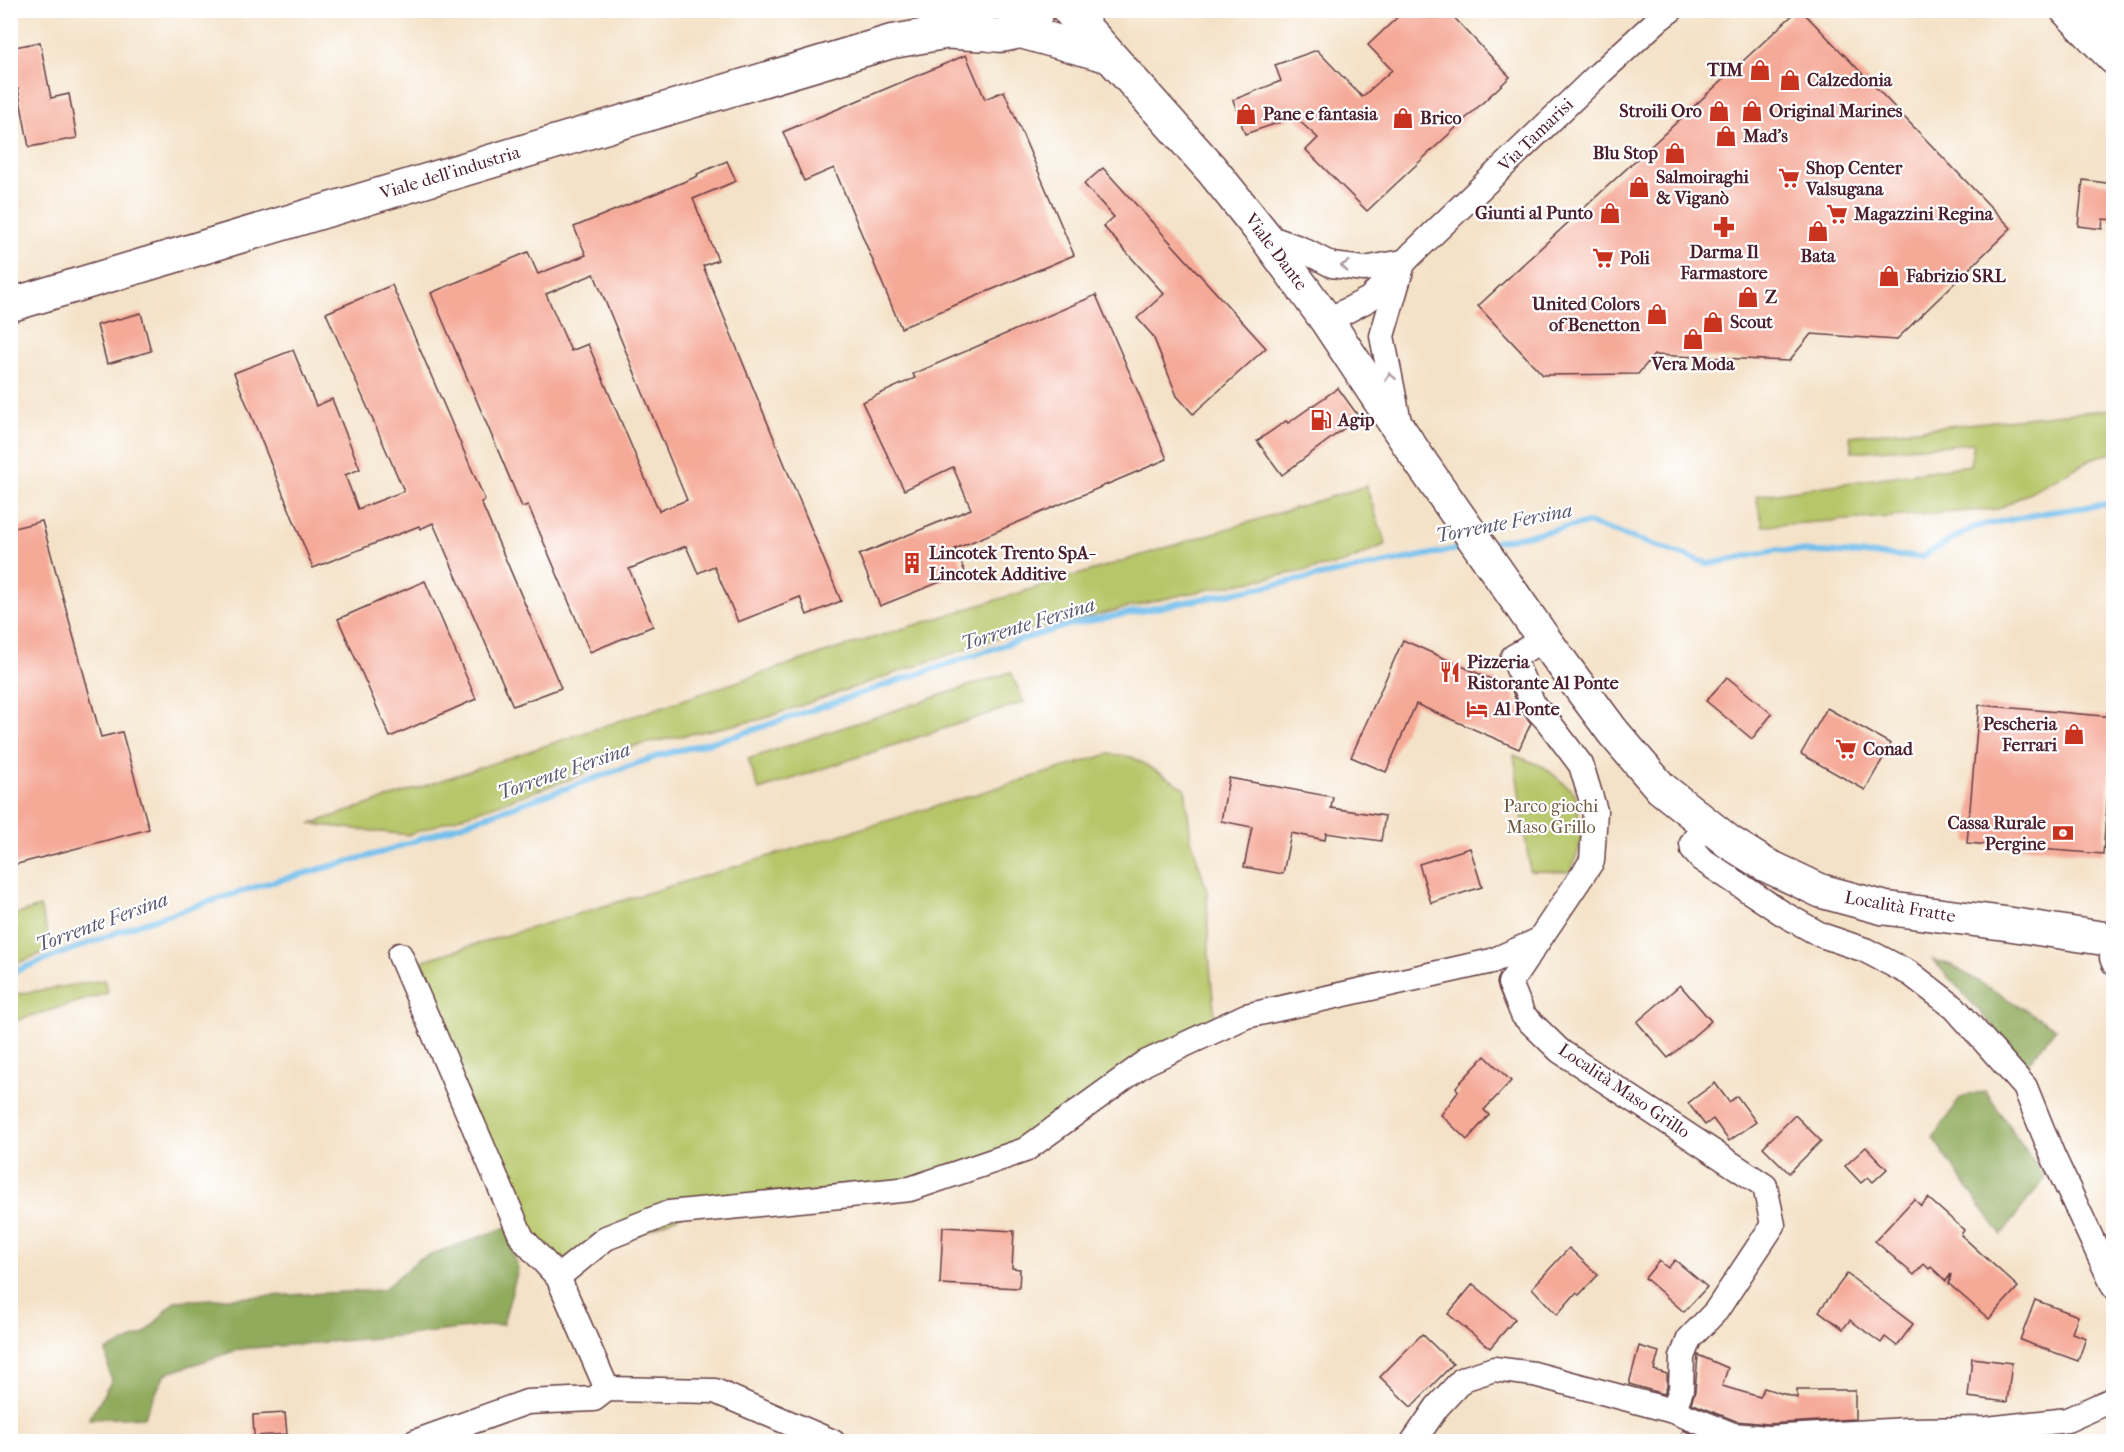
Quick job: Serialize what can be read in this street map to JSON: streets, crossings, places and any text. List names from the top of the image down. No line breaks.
{"streets":{"main road":["Viale dell'industria","Viale Dante","Località Fratte"],"street":["Via Tamarisi","Località Maso Grillo"]},"crossings":[["Via Tamarisi","Viale Dante"],["Viale Dante","Località Maso Grillo"]],"water":["Torrente Fersina"],"parks":["Parco giochi Maso Grillo"],"places":{"shop":["TIM","Calzedonia","Stroili Oro","Original Marines","Pane e fantasia","Brico","Mad's","Blu Stop","Salmoiraghi & Viganò","Giunti al Punto","Bata","Fabrizio SRL","Z","United Colors of Benetton","Scout","Vera Moda","Pescheria Ferrari"],"supermarket":["Shop Center Valsugana","Magazzini Regina","Poli","Conad"],"pharmacy":["Darma Il Farmastore"],"fuel station":["Agip"],"building":["Lincotek Trento SpA- Lincotek Additive"],"restaurant":["Pizzeria Ristorante Al Ponte"],"hotel":["Al Ponte"],"bank":["Cassa Rurale Pergine"]}}
